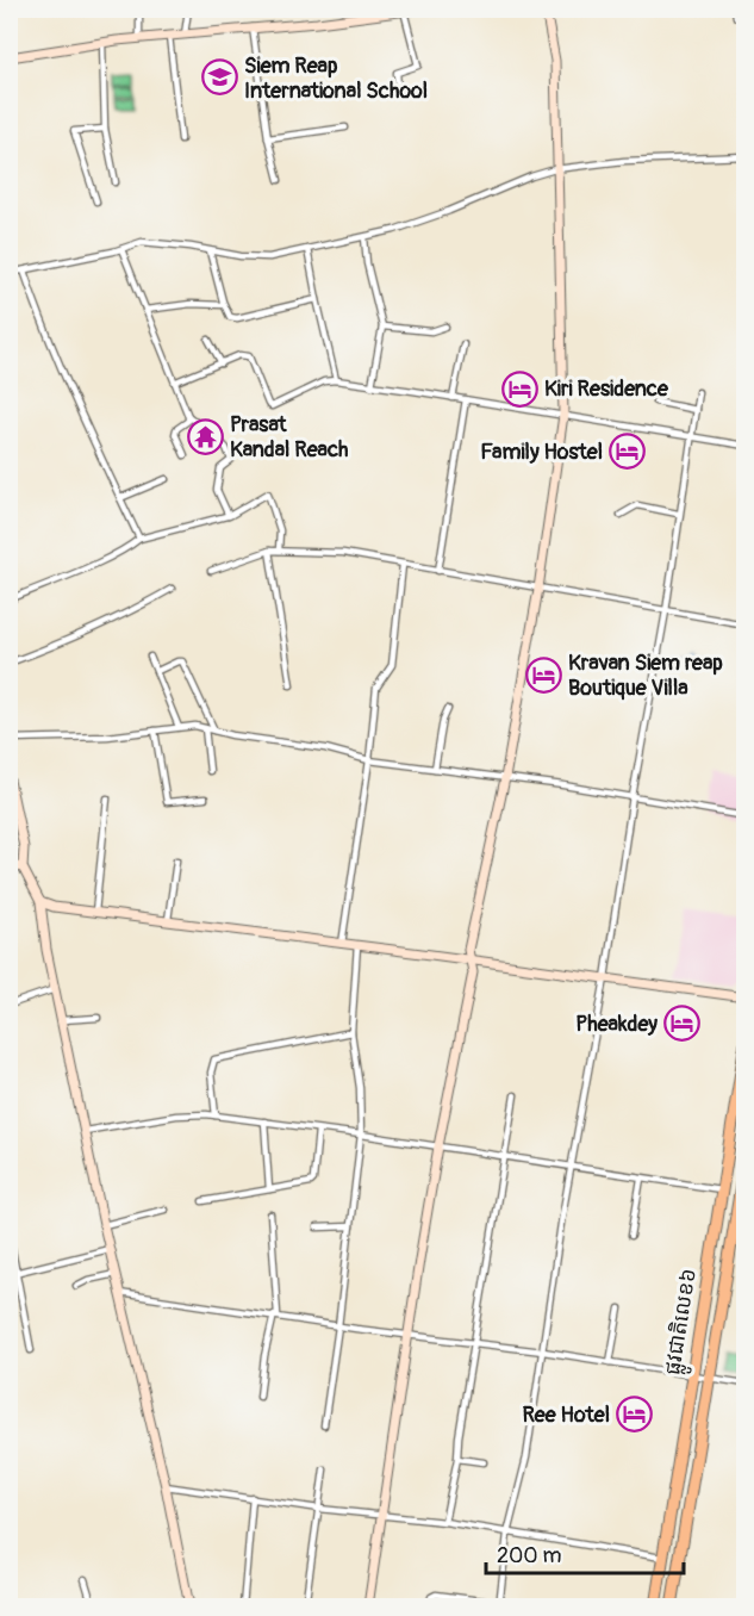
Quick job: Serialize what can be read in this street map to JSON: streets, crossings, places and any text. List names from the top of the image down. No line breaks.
{"streets":{"highway":["ផ្លូវជាតិលេខ៦"]},"places":{"school or university":["Siem Reap International School"],"hotel":["Kiri Residence","Family Hostel","Kravan Siem reap Boutique Villa","Pheakdey","Ree Hotel"],"temple":["Prasat Kandal Reach"]},"scale_bar":"200 m"}
